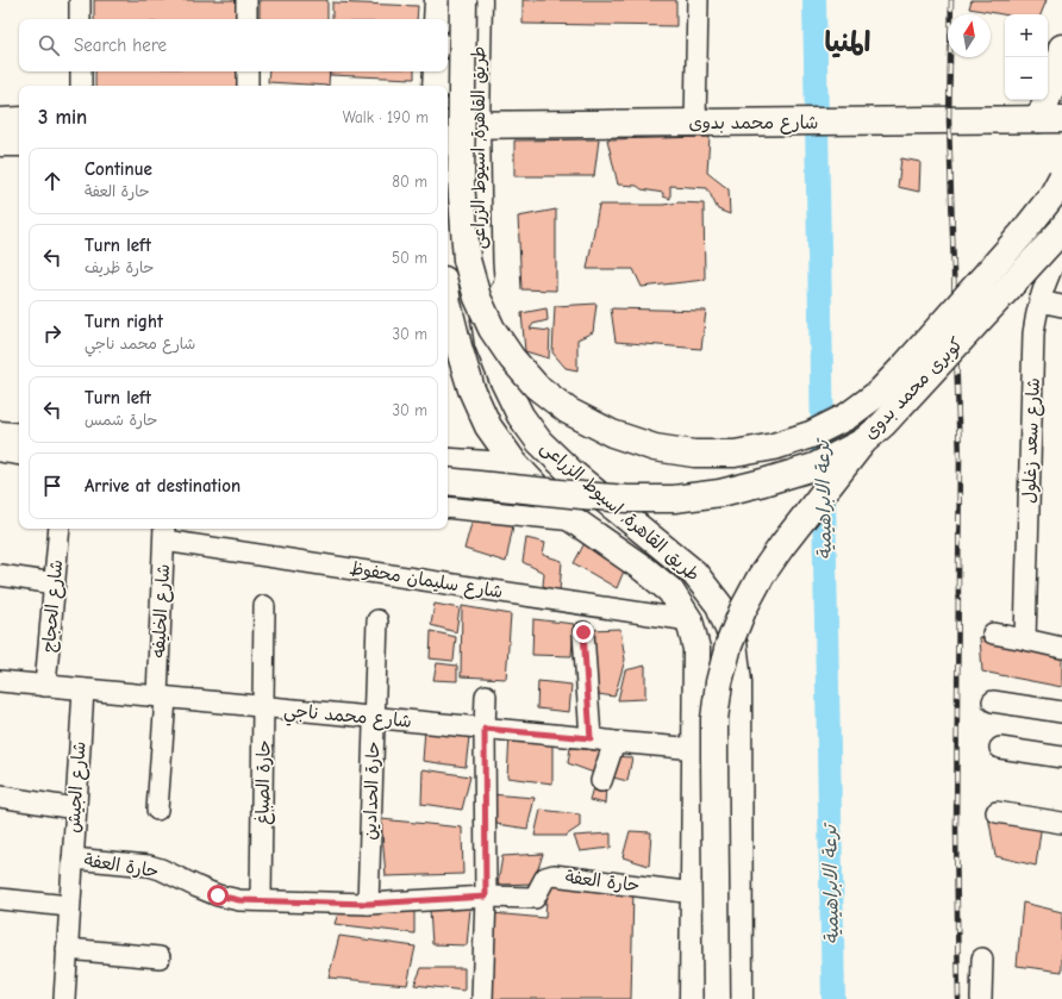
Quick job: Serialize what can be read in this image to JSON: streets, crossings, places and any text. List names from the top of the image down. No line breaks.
{"streets":{"main road":["شارع محمد بدوى","طريق القاهرة, اسيوط الزراعى","كوبرى محمد بدوى"],"street":["شارع سعد زغلول","شارع سليمان محفوظ","شارع الحجاج","شارع الخليفه","شارع محمد ناجي","حارة الصباغ","شارع الجيش","حارة الحدادين","حارة العفة"]},"crossings":[["شارع محمد بدوى","طريق القاهرة, اسيوط الزراعى"],["طريق القاهرة, اسيوط الزراعى","شارع سليمان محفوظ"],["طريق القاهرة, اسيوط الزراعى","شارع محمد ناجي"],["طريق القاهرة, اسيوط الزراعى","حارة العفة"],["شارع سليمان محفوظ","شارع الخليفه"],["شارع الحجاج","شارع محمد ناجي"],["شارع الخليفه","شارع محمد ناجي"],["شارع محمد ناجي","حارة الصباغ"],["شارع محمد ناجي","شارع الجيش"],["شارع محمد ناجي","حارة الحدادين"],["حارة الصباغ","حارة العفة"],["شارع الجيش","حارة العفة"],["حارة الحدادين","حارة العفة"]],"districts":["المنيا"],"water":["ترعة الابراهيمية"],"north":"top","page":{"map_buttons":["+","−"],"search":"Search here","heading":["3 min","Walk · 190 m"],"list":[["Continue","حارة العفة","80 m"],["Turn left","حارة ظريف","50 m"],["Turn right","شارع محمد ناجي","30 m"],["Turn left","حارة شمس","30 m"],"Arrive at destination"]}}
